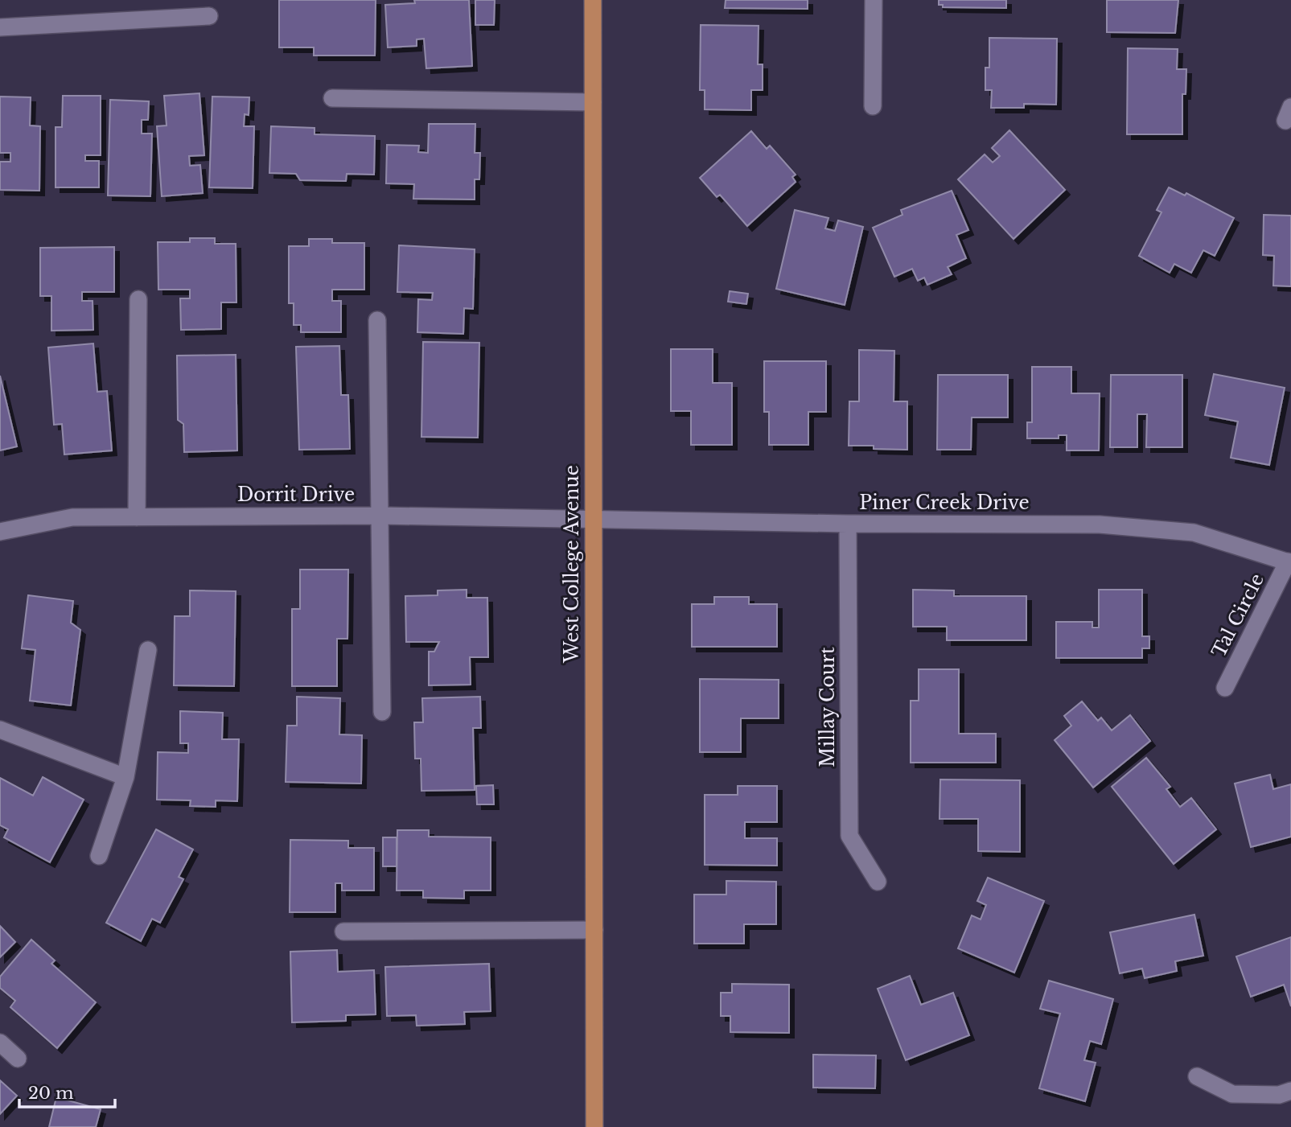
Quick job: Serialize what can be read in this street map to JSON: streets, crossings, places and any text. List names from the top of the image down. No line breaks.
{"streets":{"main road":["West College Avenue"],"street":["Dorrit Drive","Piner Creek Drive","Tal Circle","Millay Court"]},"crossings":[["Dorrit Drive","Piner Creek Drive"],["Dorrit Drive","West College Avenue"],["Piner Creek Drive","West College Avenue"],["Piner Creek Drive","Tal Circle"],["Piner Creek Drive","Millay Court"]],"scale_bar":"20 m"}
